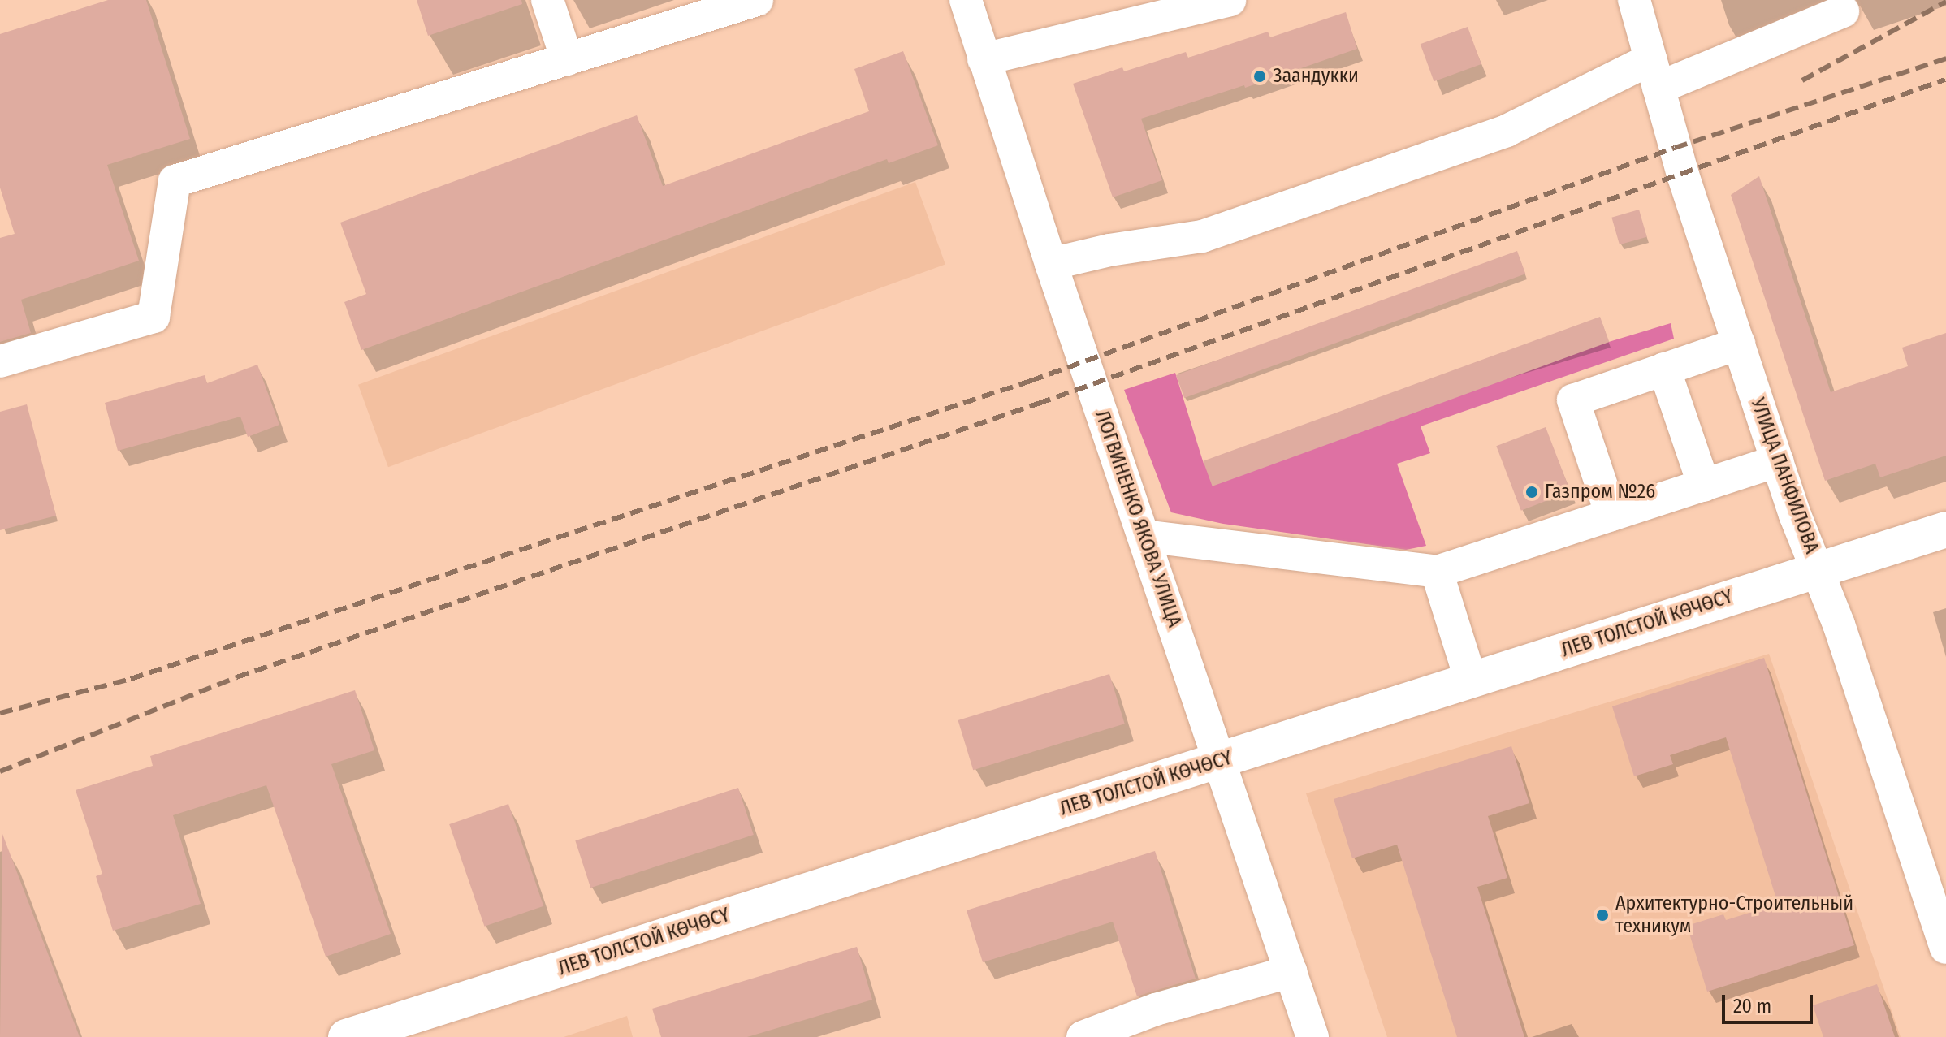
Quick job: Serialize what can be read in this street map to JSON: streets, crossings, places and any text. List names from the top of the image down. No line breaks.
{"streets":{"main road":["ЛЕВ ТОЛСТОЙ КӨЧӨСҮ"],"street":["УЛИЦА ПАНФИЛОВА","ЛОГВИНЕНКО ЯКОВА УЛИЦА"]},"crossings":[["УЛИЦА ПАНФИЛОВА","ЛЕВ ТОЛСТОЙ КӨЧӨСҮ"],["ЛОГВИНЕНКО ЯКОВА УЛИЦА","ЛЕВ ТОЛСТОЙ КӨЧӨСҮ"]],"places":["Заандукки","Газпром №26","Архитектурно-Строительный техникум"],"scale_bar":"20 m"}
